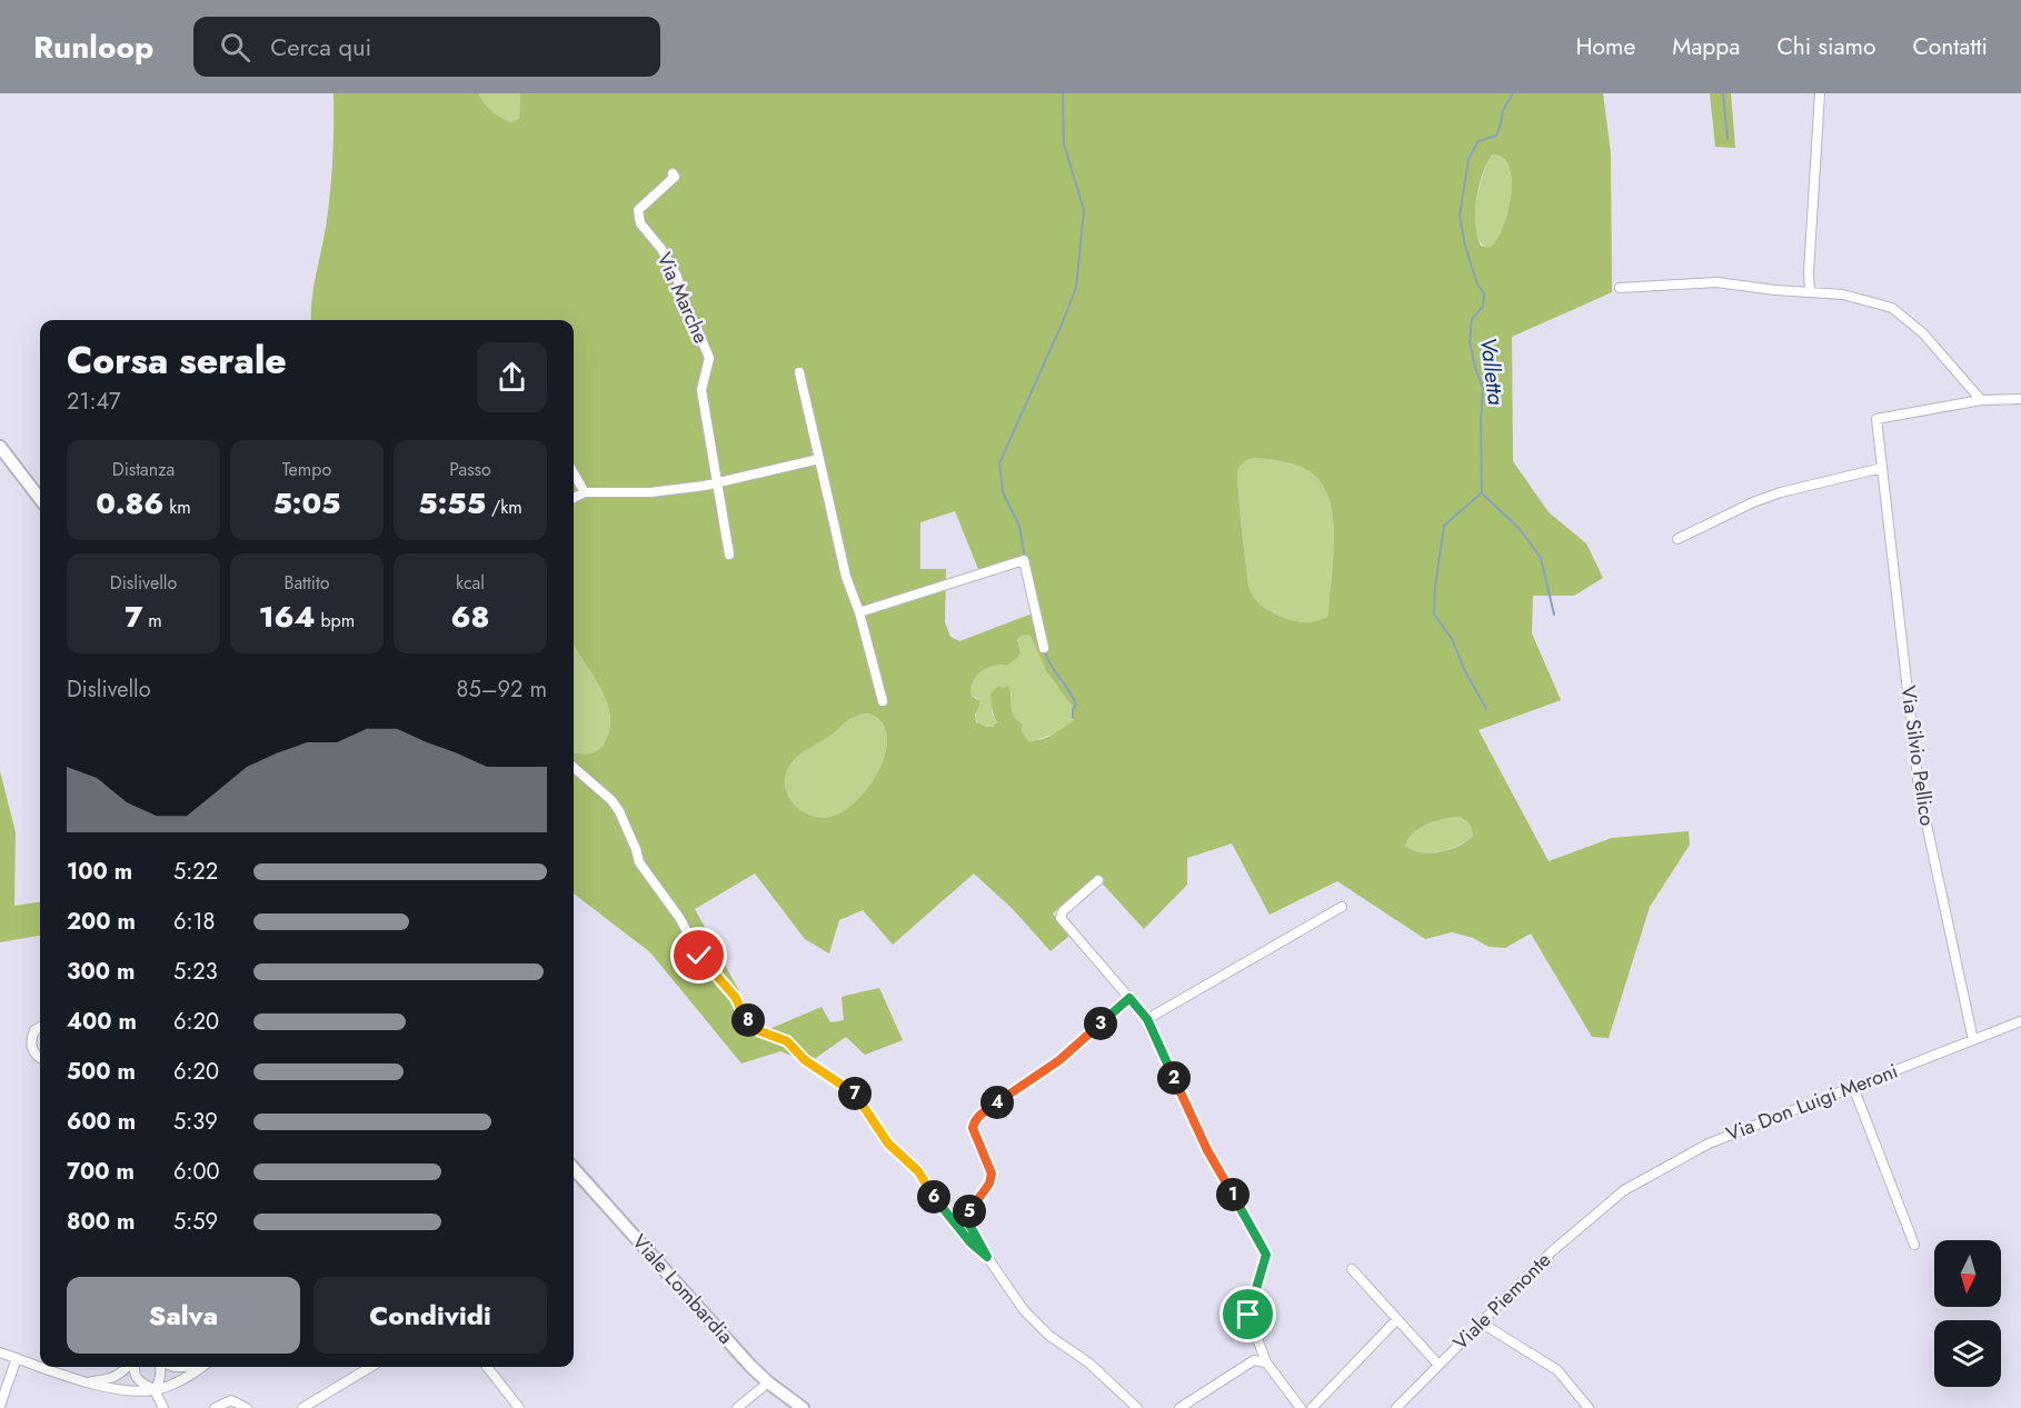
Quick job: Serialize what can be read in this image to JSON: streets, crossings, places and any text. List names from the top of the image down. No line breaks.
{"streets":{"main road":["Viale Lombardia"],"street":["Via Marche","Via Silvio Pellico","Via Don Luigi Meroni","Viale Piemonte"]},"crossings":[["Via Silvio Pellico","Via Don Luigi Meroni"],["Via Don Luigi Meroni","Viale Piemonte"]],"water":["Valletta"],"north":"bottom","page":{"header":"Runloop","search":"Cerca qui","nav":["Home","Mappa","Chi siamo","Contatti"],"heading":["Corsa serale","21:47"],"stats":[["Distanza","0.86 km"],["Tempo","5:05"],["Passo","5:55 /km"],["Dislivello","7 m"],["Battito","164 bpm"],["kcal","68"]],"chart":["Dislivello","85–92 m"],"list":[{"name":"100 m","note":"5:22"},{"name":"200 m","note":"6:18"},{"name":"300 m","note":"5:23"},{"name":"400 m","note":"6:20"},{"name":"500 m","note":"6:20"},{"name":"600 m","note":"5:39"},{"name":"700 m","note":"6:00"},{"name":"800 m","note":"5:59"}],"pins":["8","3","2","7","4","1","6","5"],"buttons":["Salva","Condividi"]}}
